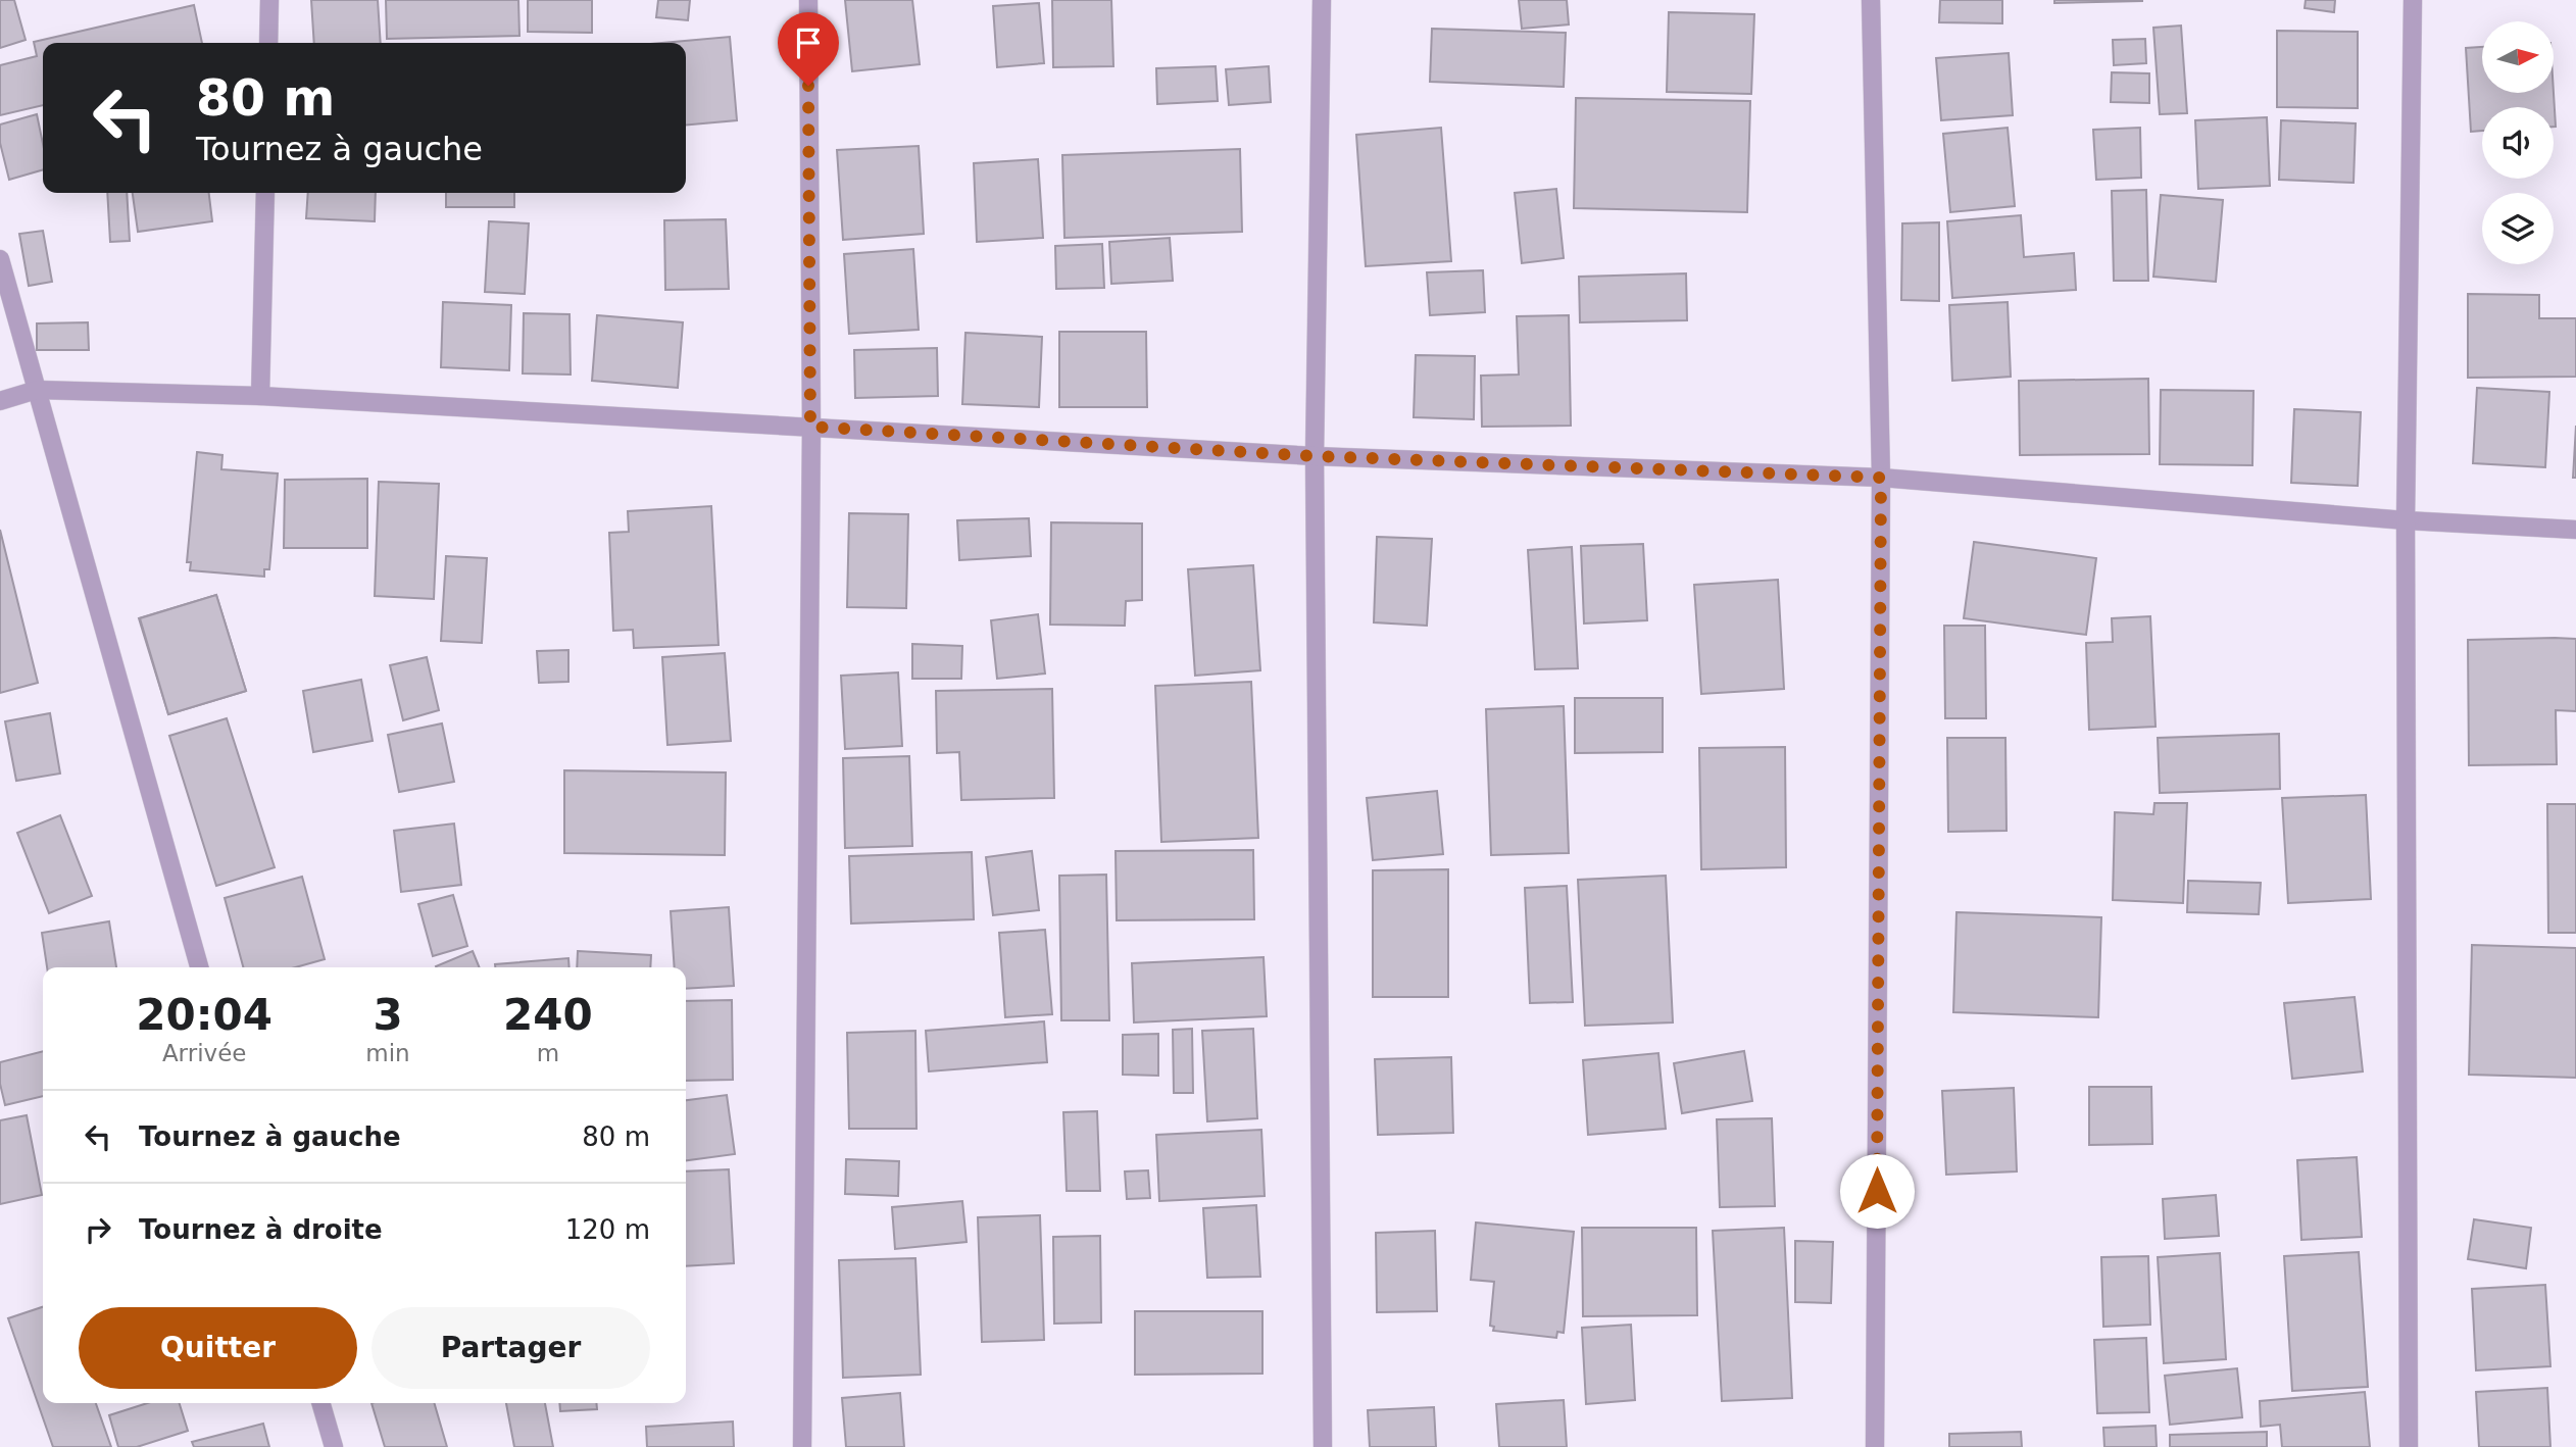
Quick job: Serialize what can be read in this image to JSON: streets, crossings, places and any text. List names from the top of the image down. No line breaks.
{"north":"right","page":{"turn":["80 m","Tournez à gauche"],"eta":["20:04","Arrivée","3","min","240","m"],"list":[{"name":"Tournez à gauche","value":"80 m"},{"name":"Tournez à droite","value":"120 m"}],"buttons":["Quitter","Partager"]}}
